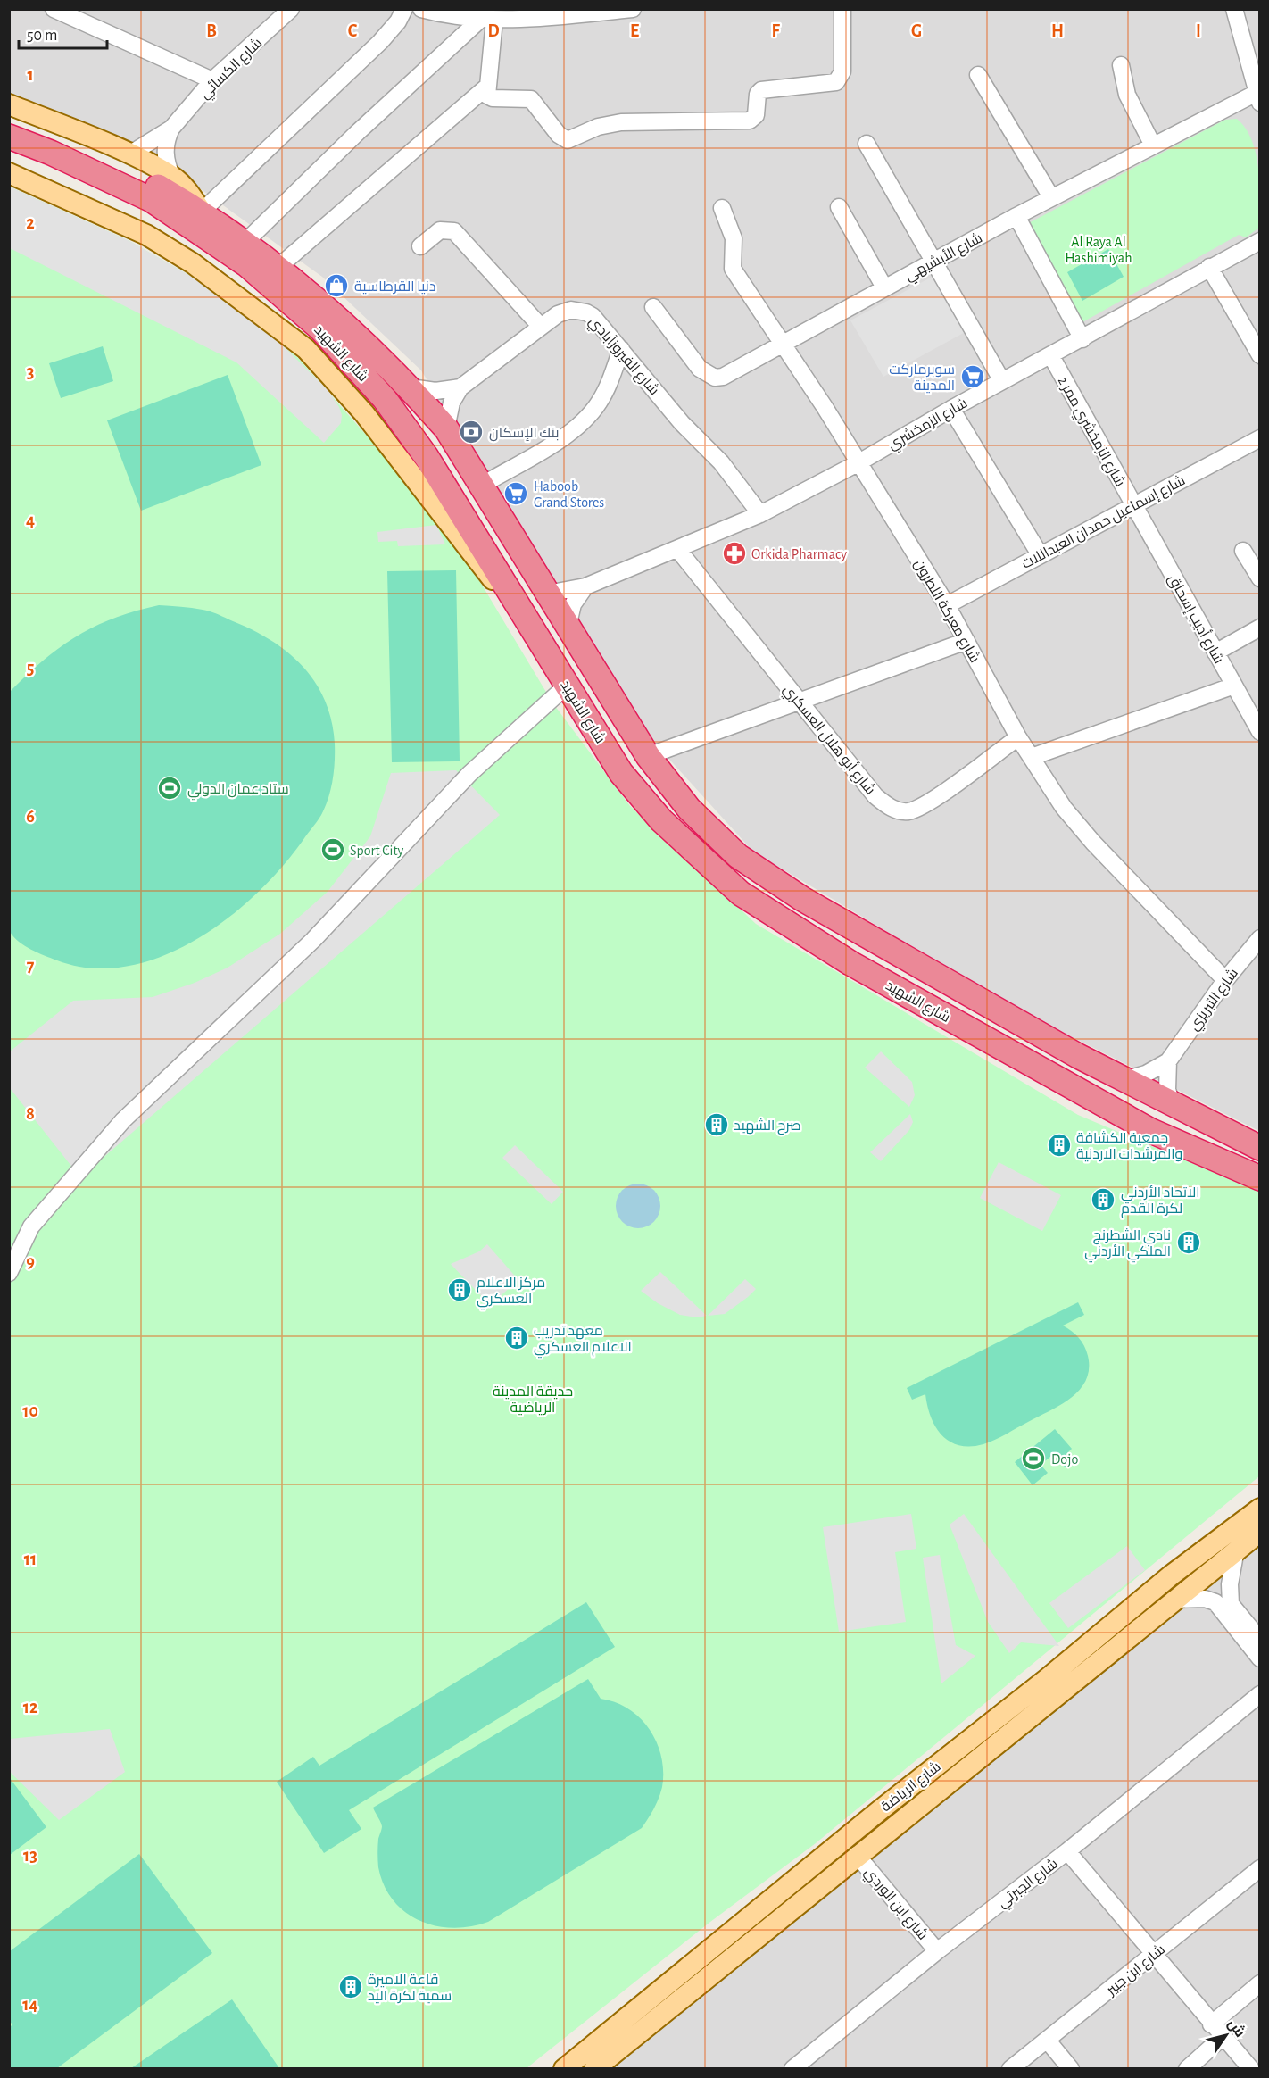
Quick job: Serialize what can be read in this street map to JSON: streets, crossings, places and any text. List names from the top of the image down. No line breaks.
{"streets":{"highway":["شارع الشهيد"],"main road":["شارع الرياضة"],"street":["شارع الكسائي","شارع الأبشيهي","شارع الفيروزآبادي","شارع الزمخشري","شارع الزمخشري ممر 2","شارع إسماعيل حمدان العبداللات","شارع معركة اللطرون","شارع أديب إسحاق","شارع أبو هلال العسكري","شارع التبريزي","شارع الجبرتي","شارع ابن الوردي","شارع ابن جبير"]},"crossings":[["شارع الأبشيهي","شارع معركة اللطرون"],["شارع الشهيد","شارع الفيروزآبادي"],["شارع الشهيد","شارع الزمخشري"],["شارع الشهيد","شارع التبريزي"],["شارع الفيروزآبادي","شارع الزمخشري"],["شارع الزمخشري","شارع الزمخشري ممر 2"],["شارع الزمخشري","شارع معركة اللطرون"],["شارع الزمخشري","شارع أبو هلال العسكري"],["شارع الزمخشري ممر 2","شارع إسماعيل حمدان العبداللات"],["شارع الزمخشري ممر 2","شارع أديب إسحاق"],["شارع إسماعيل حمدان العبداللات","شارع معركة اللطرون"],["شارع إسماعيل حمدان العبداللات","شارع أديب إسحاق"],["شارع معركة اللطرون","شارع أبو هلال العسكري"],["شارع معركة اللطرون","شارع التبريزي"],["شارع الرياضة","شارع ابن الوردي"],["شارع الجبرتي","شارع ابن الوردي"]],"parks":["Al Raya Al Hashimiyah","حديقة المدينة الرياضية"],"places":{"shop":["دنيا القرطاسية"],"supermarket":["سوبرماركت المدينة","Haboob Grand Stores"],"bank":["بنك الإسكان"],"pharmacy":["Orkida Pharmacy"],"sports":["ستاد عمان الدولي","Sport City","Dojo"],"building":["صرح الشهيد","جمعية الكشافة والمرشدات الاردنية","الاتحاد الأردني لكرة القدم","نادي الشطرنج الملكي الأردني","مركز الاعلام العسكري","معهد تدريب الاعلام العسكري","قاعة الاميرة سمية لكرة اليد"]},"scale_bar":"50 m","north":"top right","grid":{"columns":["B","C","D","E","F","G","H","I"],"rows":["1","2","3","4","5","6","7","8","9","10","11","12","13","14"]}}
